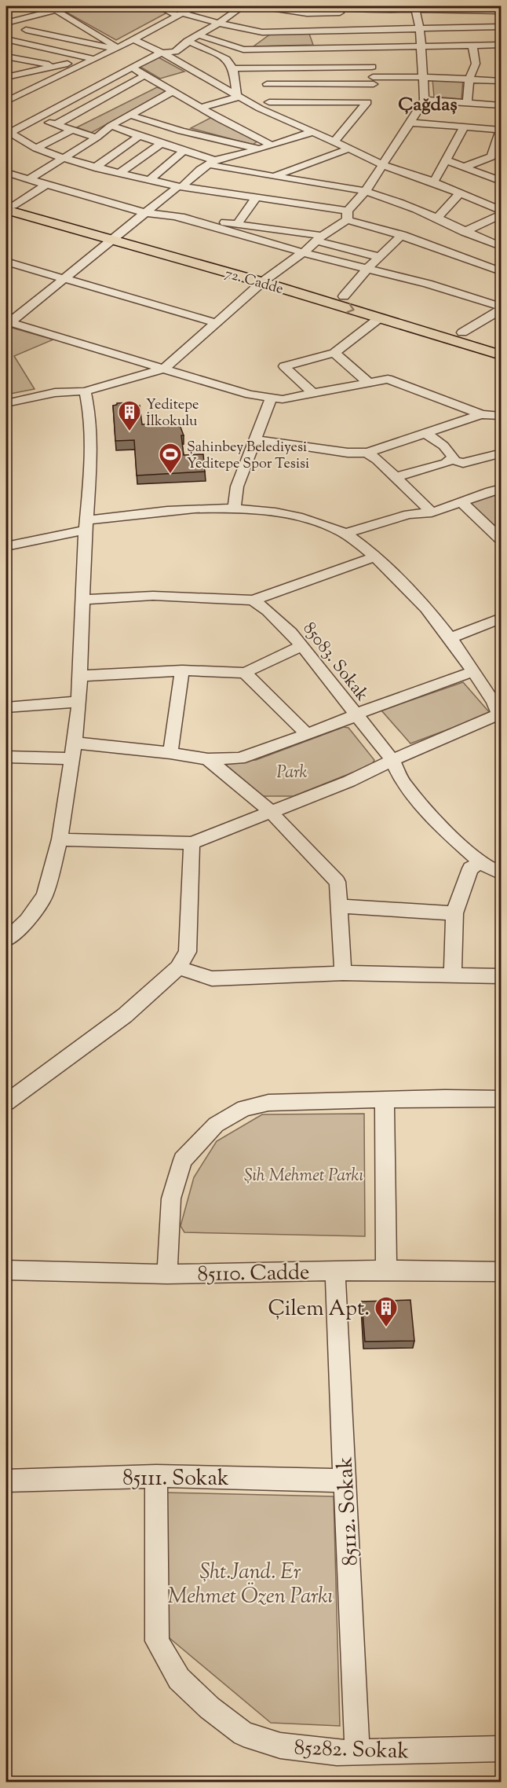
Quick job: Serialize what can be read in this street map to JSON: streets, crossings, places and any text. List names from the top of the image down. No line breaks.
{"streets":{"main road":["72. Cadde"],"street":["85083. Sokak","85110. Cadde","85111. Sokak","85112. Sokak","85282. Sokak"]},"crossings":[["85110. Cadde","85112. Sokak"],["85111. Sokak","85112. Sokak"],["85111. Sokak","85282. Sokak"],["85112. Sokak","85282. Sokak"]],"districts":["Çağdaş"],"parks":["Park","Şıh Mehmet Parkı","Şht.Jand. Er Mehmet Özen Parkı"],"places":{"building":["Yeditepe İlkokulu","Çilem Apt."],"sports":["Şahinbey Belediyesi Yeditepe Spor Tesisi"]}}
